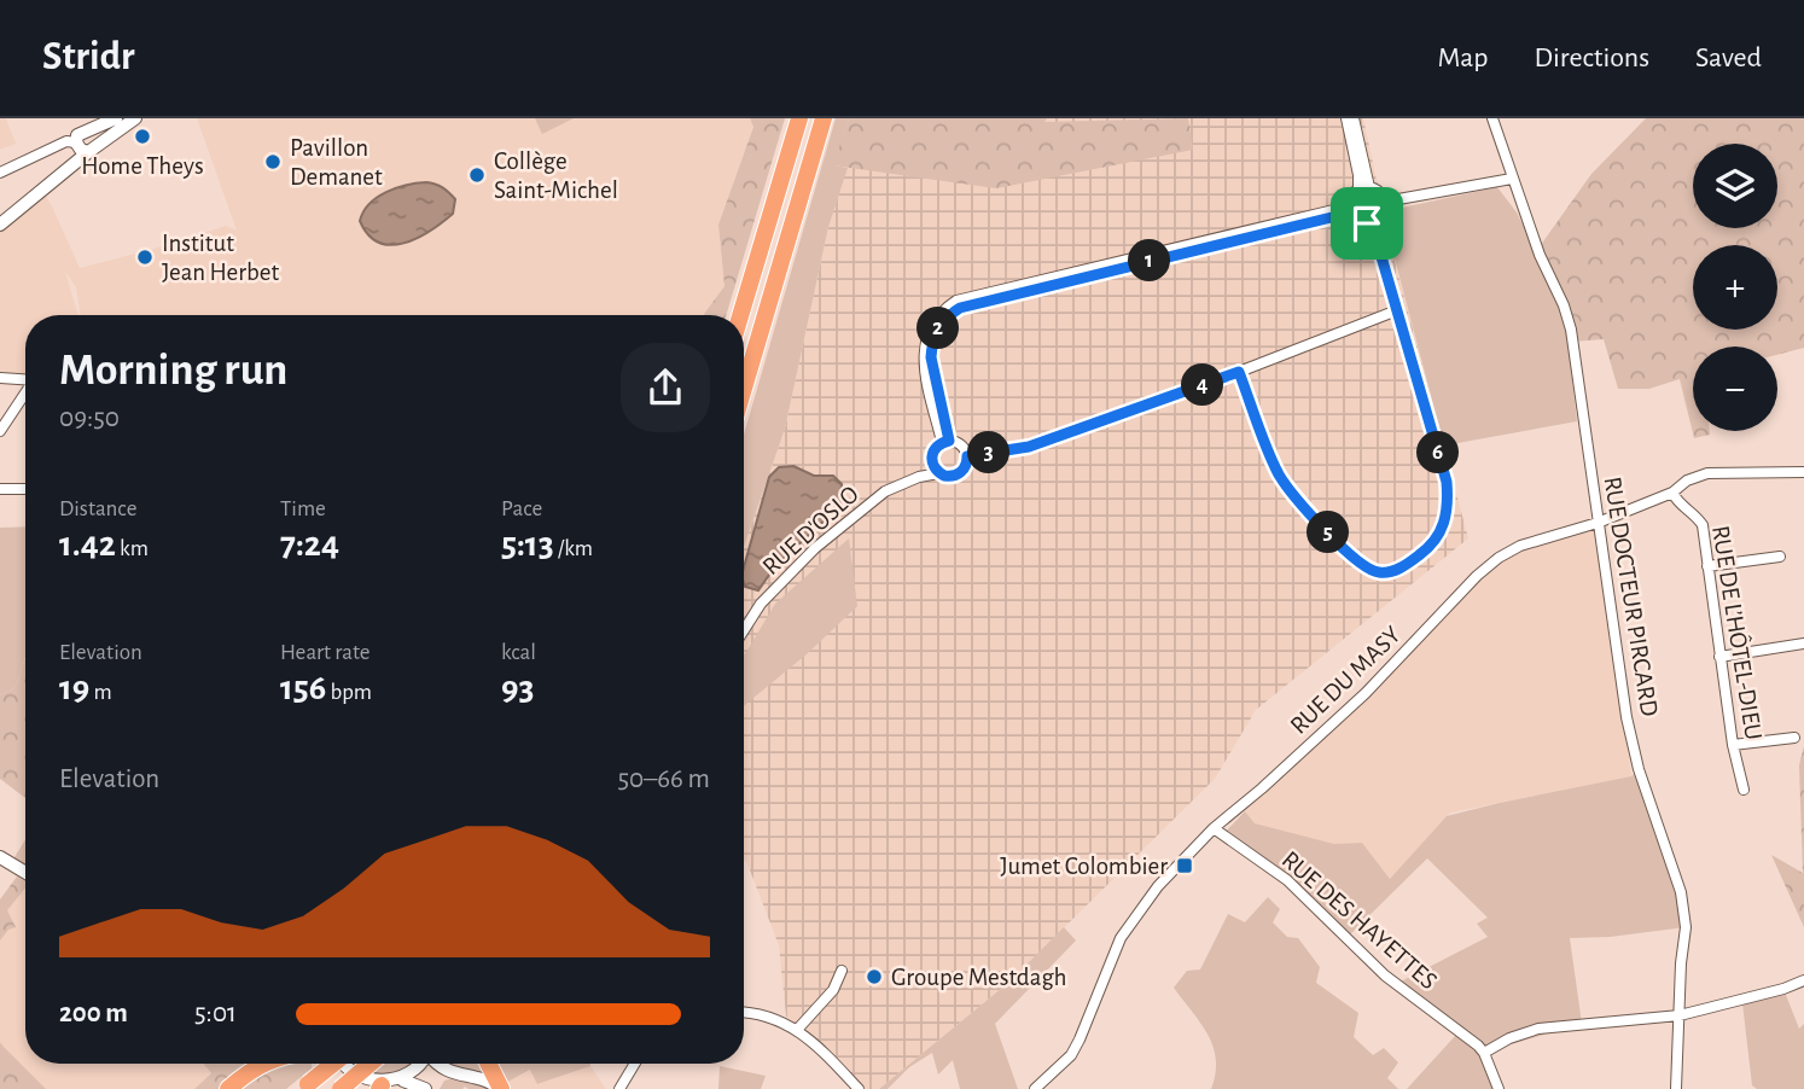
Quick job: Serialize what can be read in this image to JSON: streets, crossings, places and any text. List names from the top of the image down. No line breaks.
{"streets":{"street":["RUE D'OSLO","RUE DOCTEUR PIRCARD","RUE DE L’HÔTEL-DIEU","RUE DU MASY","RUE DES HAYETTES"]},"crossings":[["RUE DOCTEUR PIRCARD","RUE DU MASY"],["RUE DE L’HÔTEL-DIEU","RUE DU MASY"],["RUE DU MASY","RUE DES HAYETTES"]],"places":{"other":["Home Theys","Pavillon Demanet","Collège Saint-Michel","Institut Jean Herbet","Groupe Mestdagh"],"transit":["Jumet Colombier"]},"page":{"header":"Stridr","nav":["Map","Directions","Saved"],"map_buttons":["+","−"],"pins":["1","2","4","3","6","5"],"heading":["Morning run","09:50"],"stats":[["Distance","1.42 km"],["Time","7:24"],["Pace","5:13 /km"],["Elevation","19 m"],["Heart rate","156 bpm"],["kcal","93"]],"chart":["Elevation","50–66 m"],"list":[{"name":"200 m","note":"5:01"}]}}
